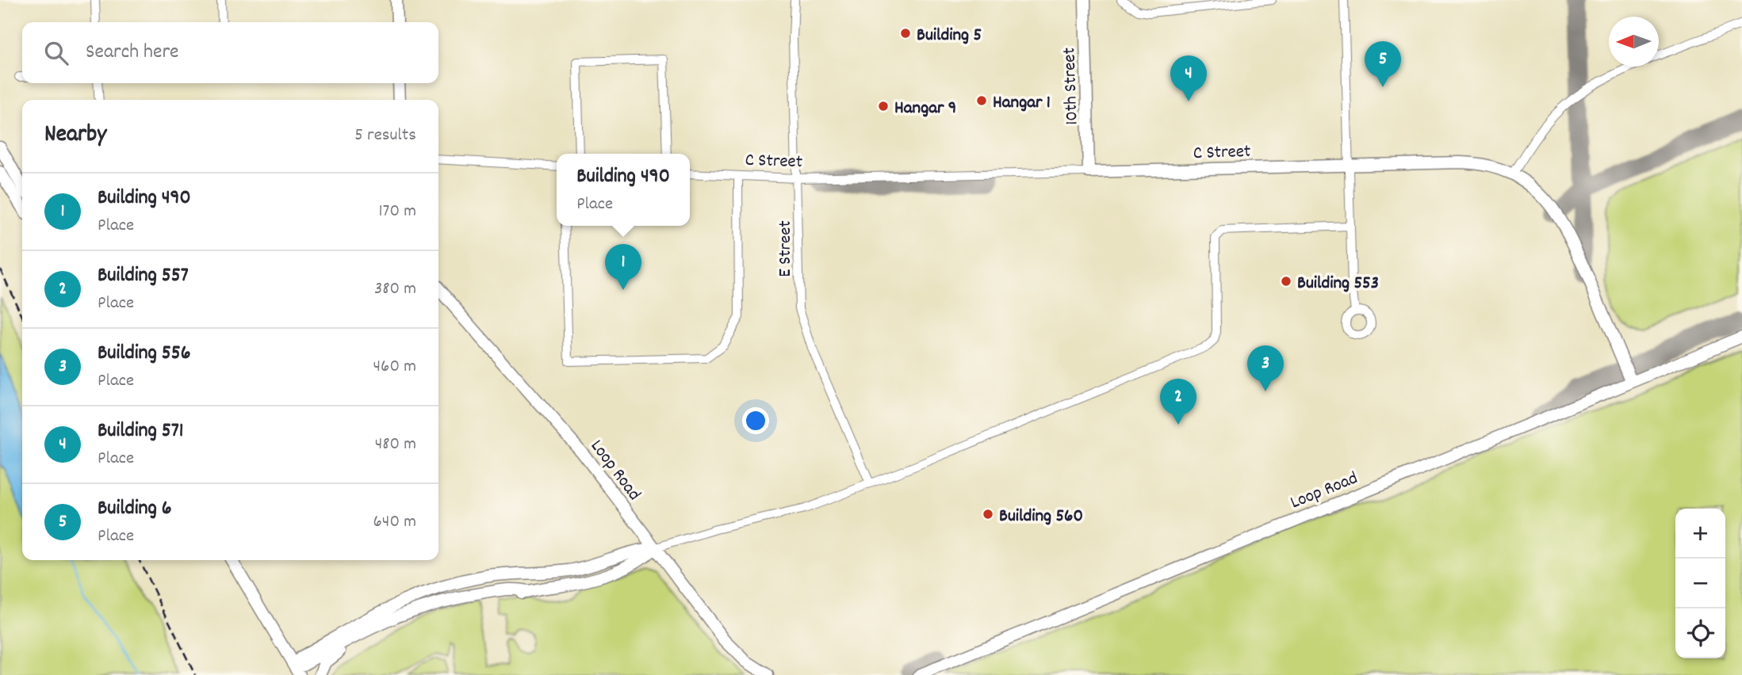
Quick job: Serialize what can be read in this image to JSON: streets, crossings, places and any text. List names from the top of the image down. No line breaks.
{"streets":{"street":["10th Street","C Street","E Street","Loop Road"]},"crossings":[["10th Street","C Street"],["C Street","E Street"],["C Street","Loop Road"]],"places":["Building 5","Hangar 1","Hangar 9","Building 553","Building 560"],"north":"left","page":{"search":"Search here","pins":["5","4","1","3","2"],"heading":["Nearby","5 results"],"popup":["Building 490","Place"],"list":[{"mark":"1","name":"Building 490","note":"Place","value":"170 m"},{"mark":"2","name":"Building 557","note":"Place","value":"380 m"},{"mark":"3","name":"Building 556","note":"Place","value":"460 m"},{"mark":"4","name":"Building 571","note":"Place","value":"480 m"},{"mark":"5","name":"Building 6","note":"Place","value":"640 m"}],"map_buttons":["+","−"]}}
